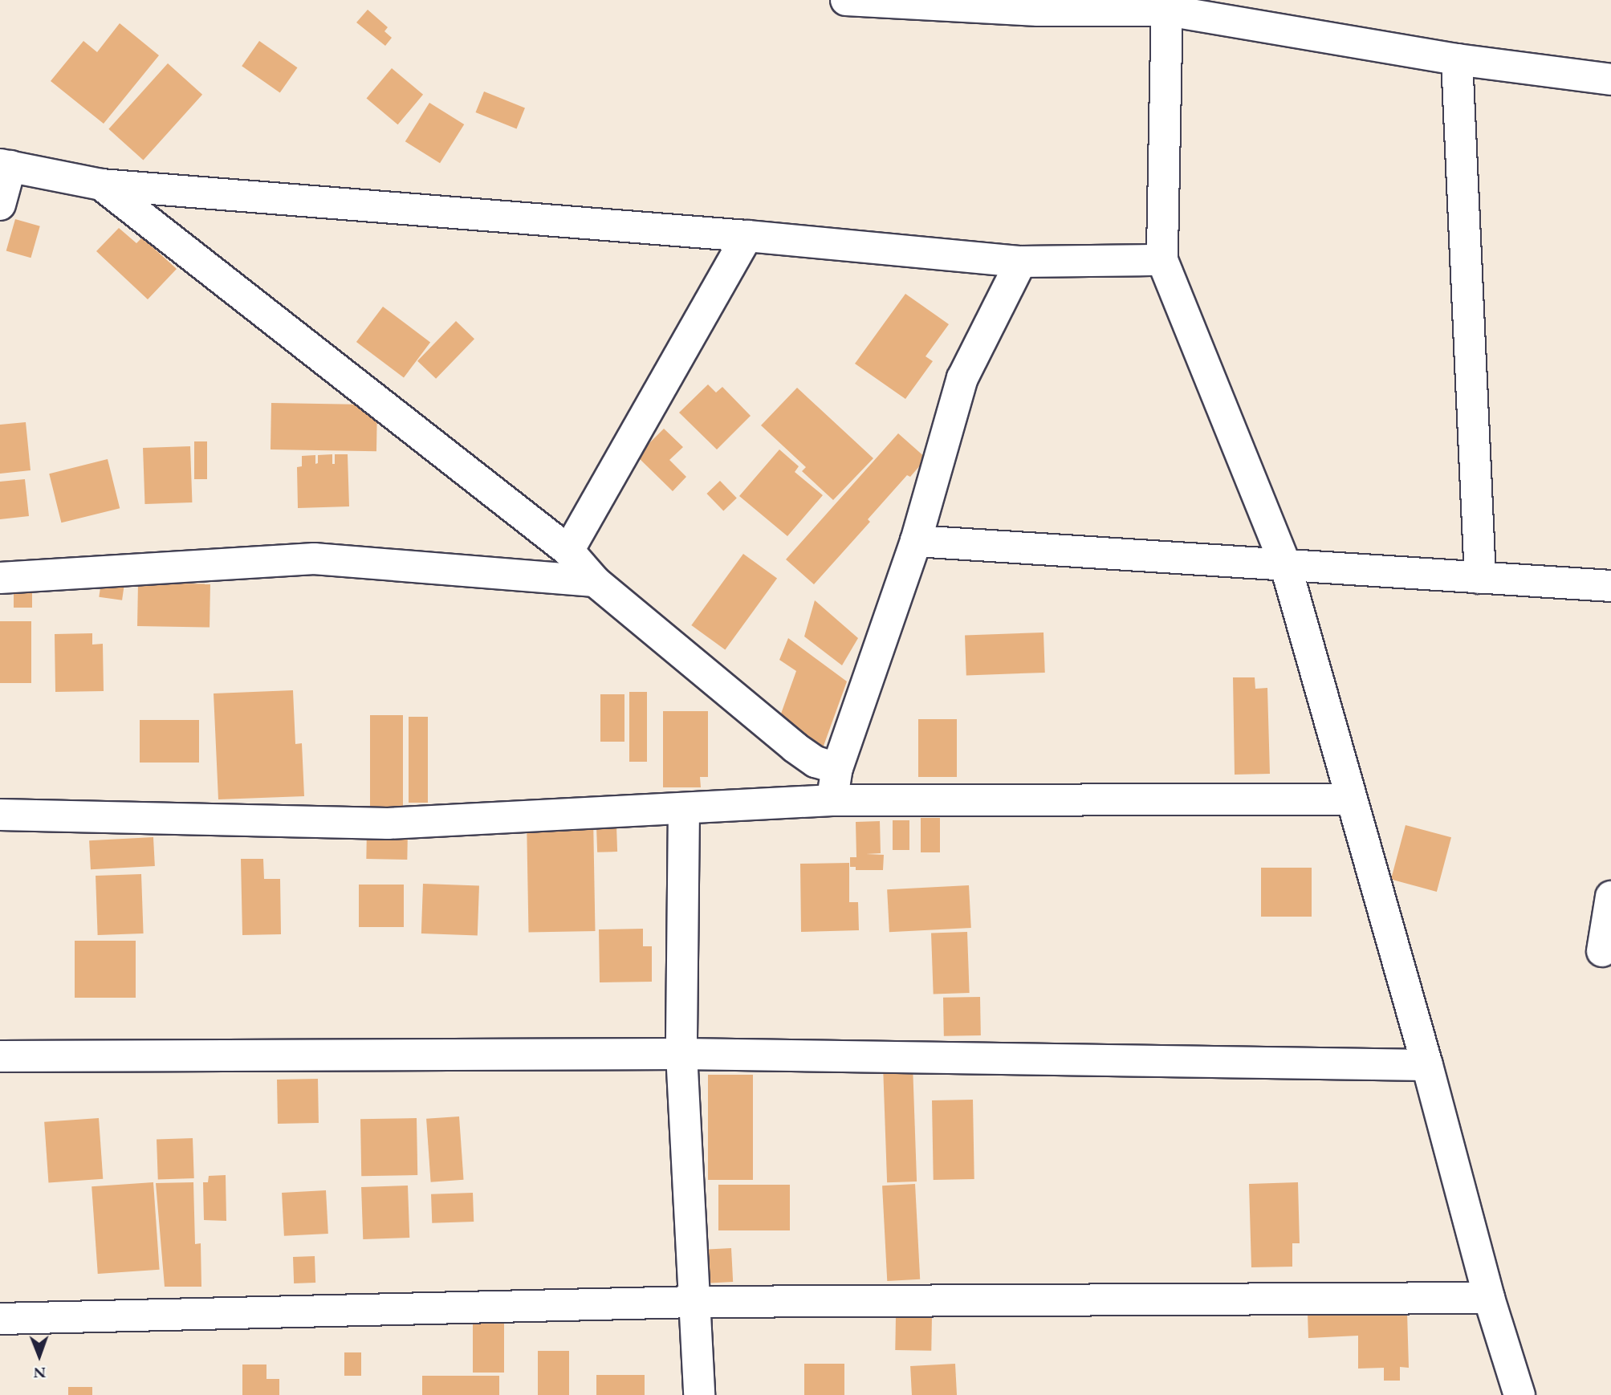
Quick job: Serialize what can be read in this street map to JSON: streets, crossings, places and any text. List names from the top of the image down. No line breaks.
{"north":"bottom"}
